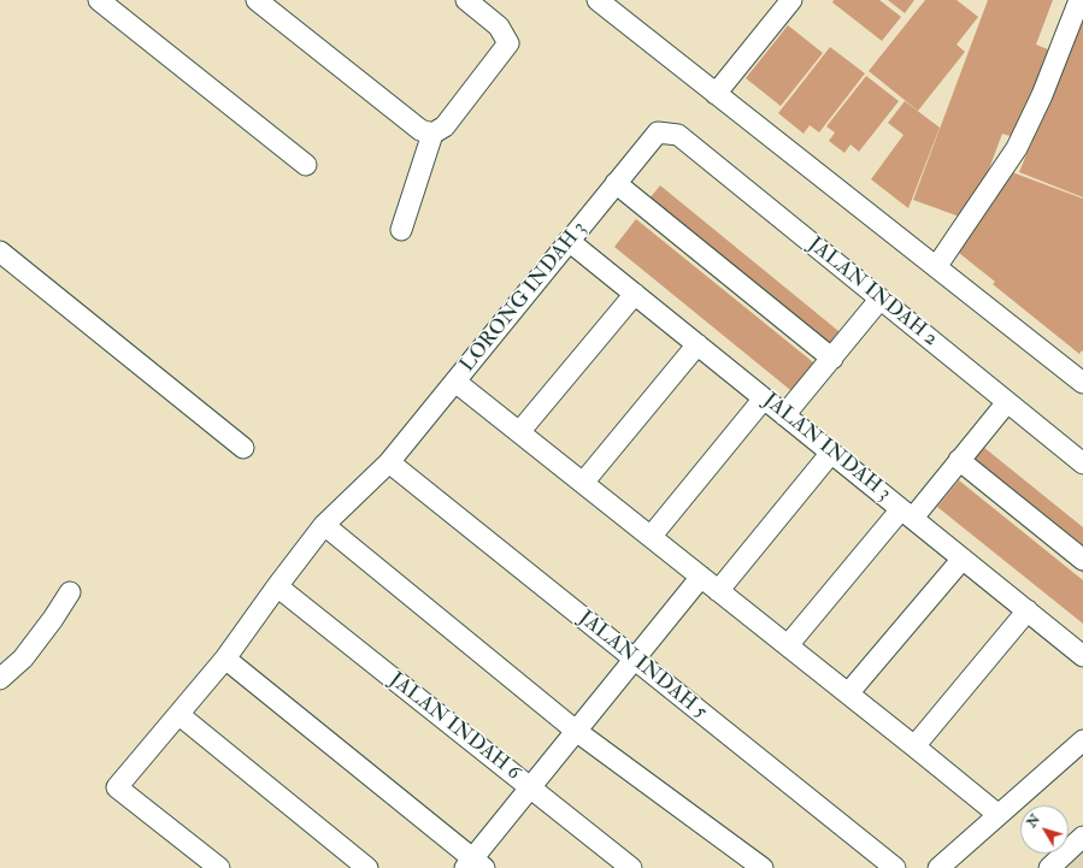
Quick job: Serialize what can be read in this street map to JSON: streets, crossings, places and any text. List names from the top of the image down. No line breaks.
{"streets":{"street":["JALAN INDAH 2","LORONG INDAH 3","JALAN INDAH 3","JALAN INDAH 5","JALAN INDAH 6"]},"crossings":[["JALAN INDAH 2","LORONG INDAH 3"],["LORONG INDAH 3","JALAN INDAH 3"],["LORONG INDAH 3","JALAN INDAH 5"],["LORONG INDAH 3","JALAN INDAH 6"]],"north":"top left"}
